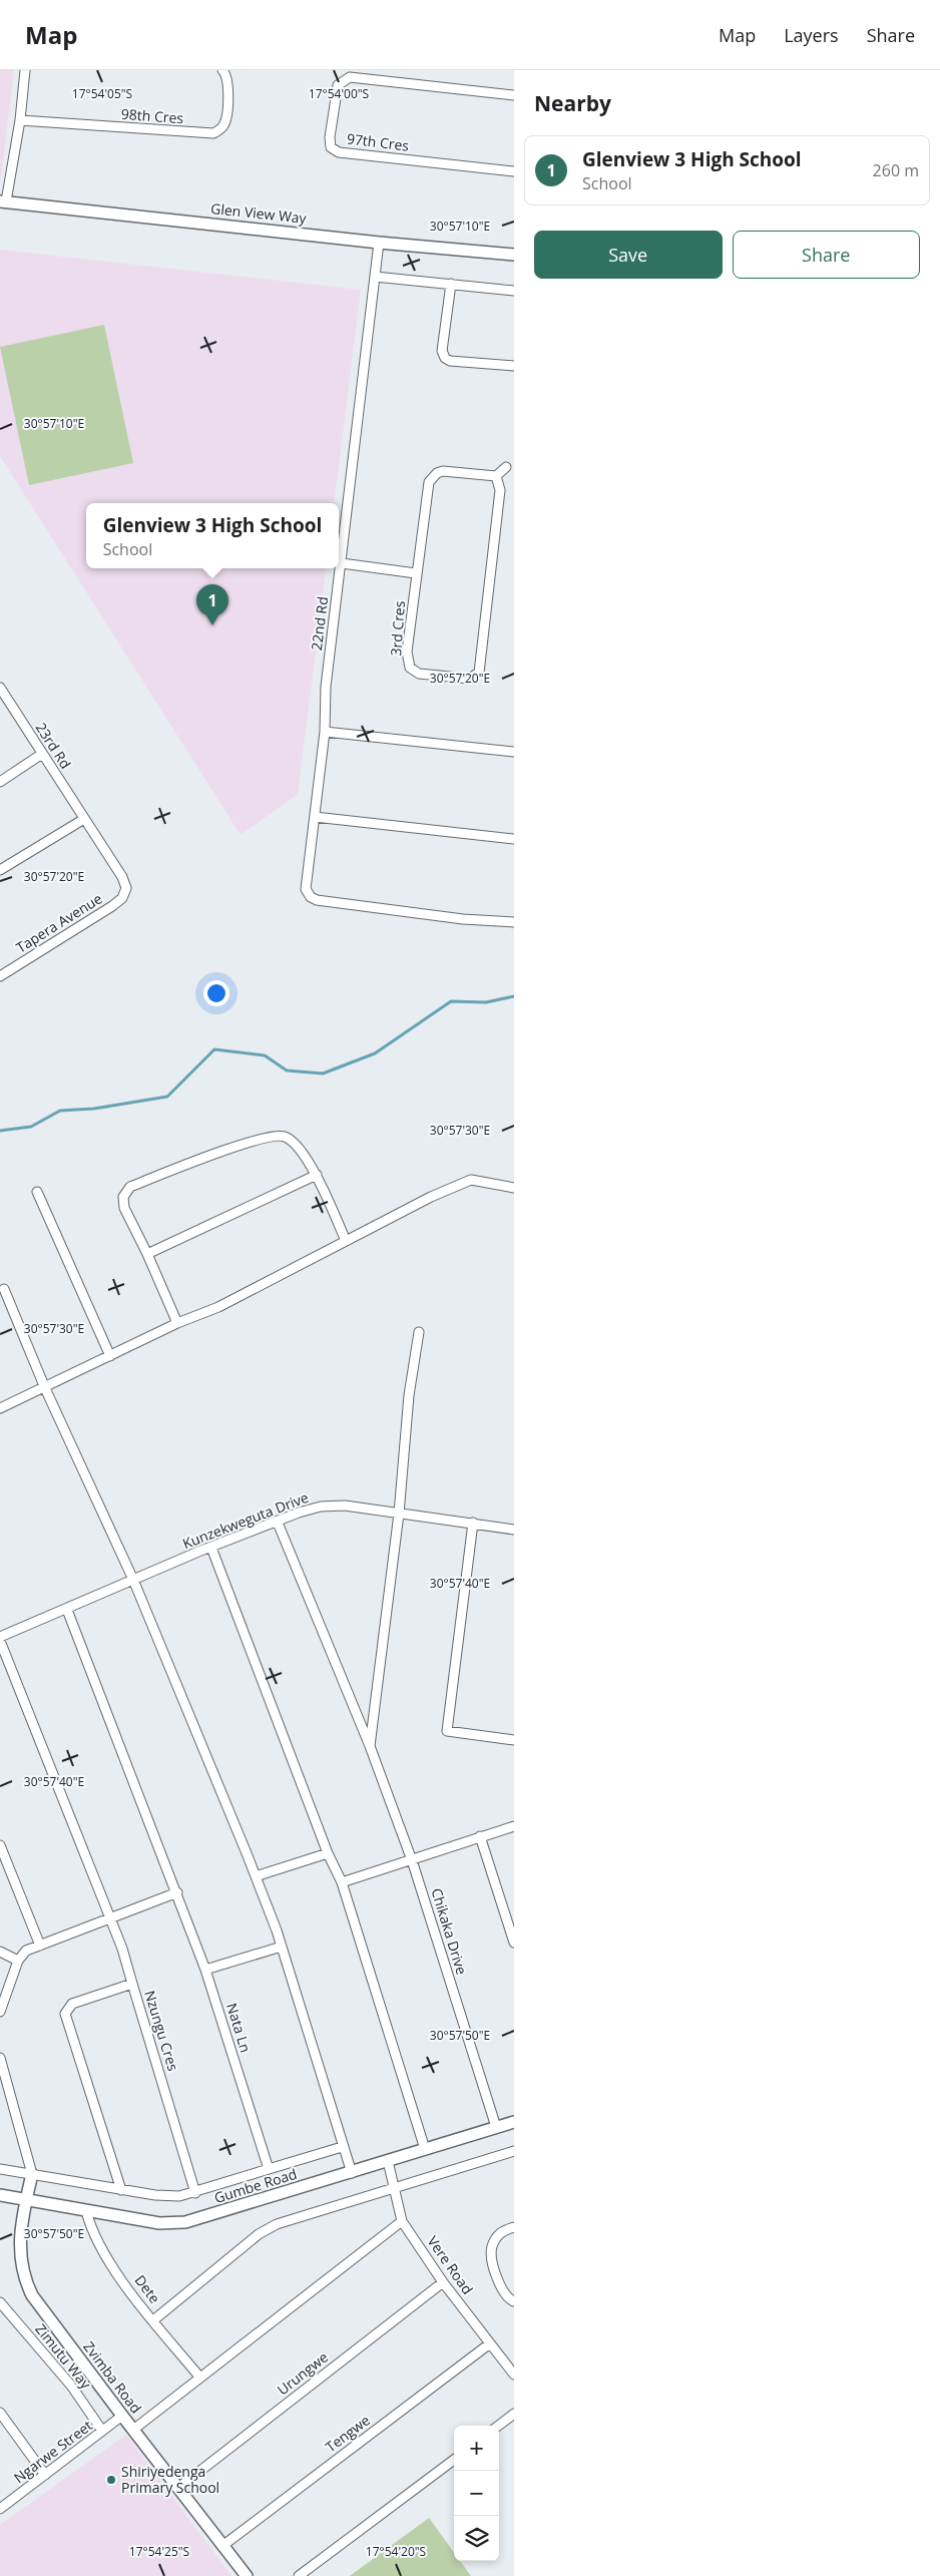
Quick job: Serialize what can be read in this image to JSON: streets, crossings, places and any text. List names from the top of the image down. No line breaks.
{"streets":{"street":["98th Cres","97th Cres","Glen View Way","22nd Rd","3rd Cres","23rd Rd","Tapera Avenue","Kunzekweguta Drive","Chikaka Drive","Nata Ln","Nzungu Cres","Gumbe Road","Vere Road","Dete","Zimutu Way","Urungwe","Zvimba Road","Tengwe","Ngarwe Street"]},"crossings":[["Glen View Way","22nd Rd"],["23rd Rd","Tapera Avenue"],["Kunzekweguta Drive","Chikaka Drive"],["Kunzekweguta Drive","Nata Ln"],["Chikaka Drive","Gumbe Road"],["Gumbe Road","Vere Road"],["Gumbe Road","Dete"],["Gumbe Road","Zvimba Road"],["Vere Road","Urungwe"],["Vere Road","Tengwe"],["Zimutu Way","Ngarwe Street"],["Urungwe","Zvimba Road"],["Zvimba Road","Tengwe"],["Zvimba Road","Ngarwe Street"]],"places":["Shiriyedenga Primary School"],"page":{"header":"Map","nav":["Map","Layers","Share"],"heading":"Nearby","list":[{"mark":"1","name":"Glenview 3 High School","note":"School","value":"260 m"}],"buttons":["Save","Share"],"popup":["Glenview 3 High School","School"],"pins":"1","map_buttons":["+","−"]},"coordinates":["17°54'05\"S","17°54'00\"S","30°57'10\"E","30°57'20\"E","30°57'30\"E","30°57'40\"E","30°57'50\"E","17°54'25\"S","17°54'20\"S"]}
